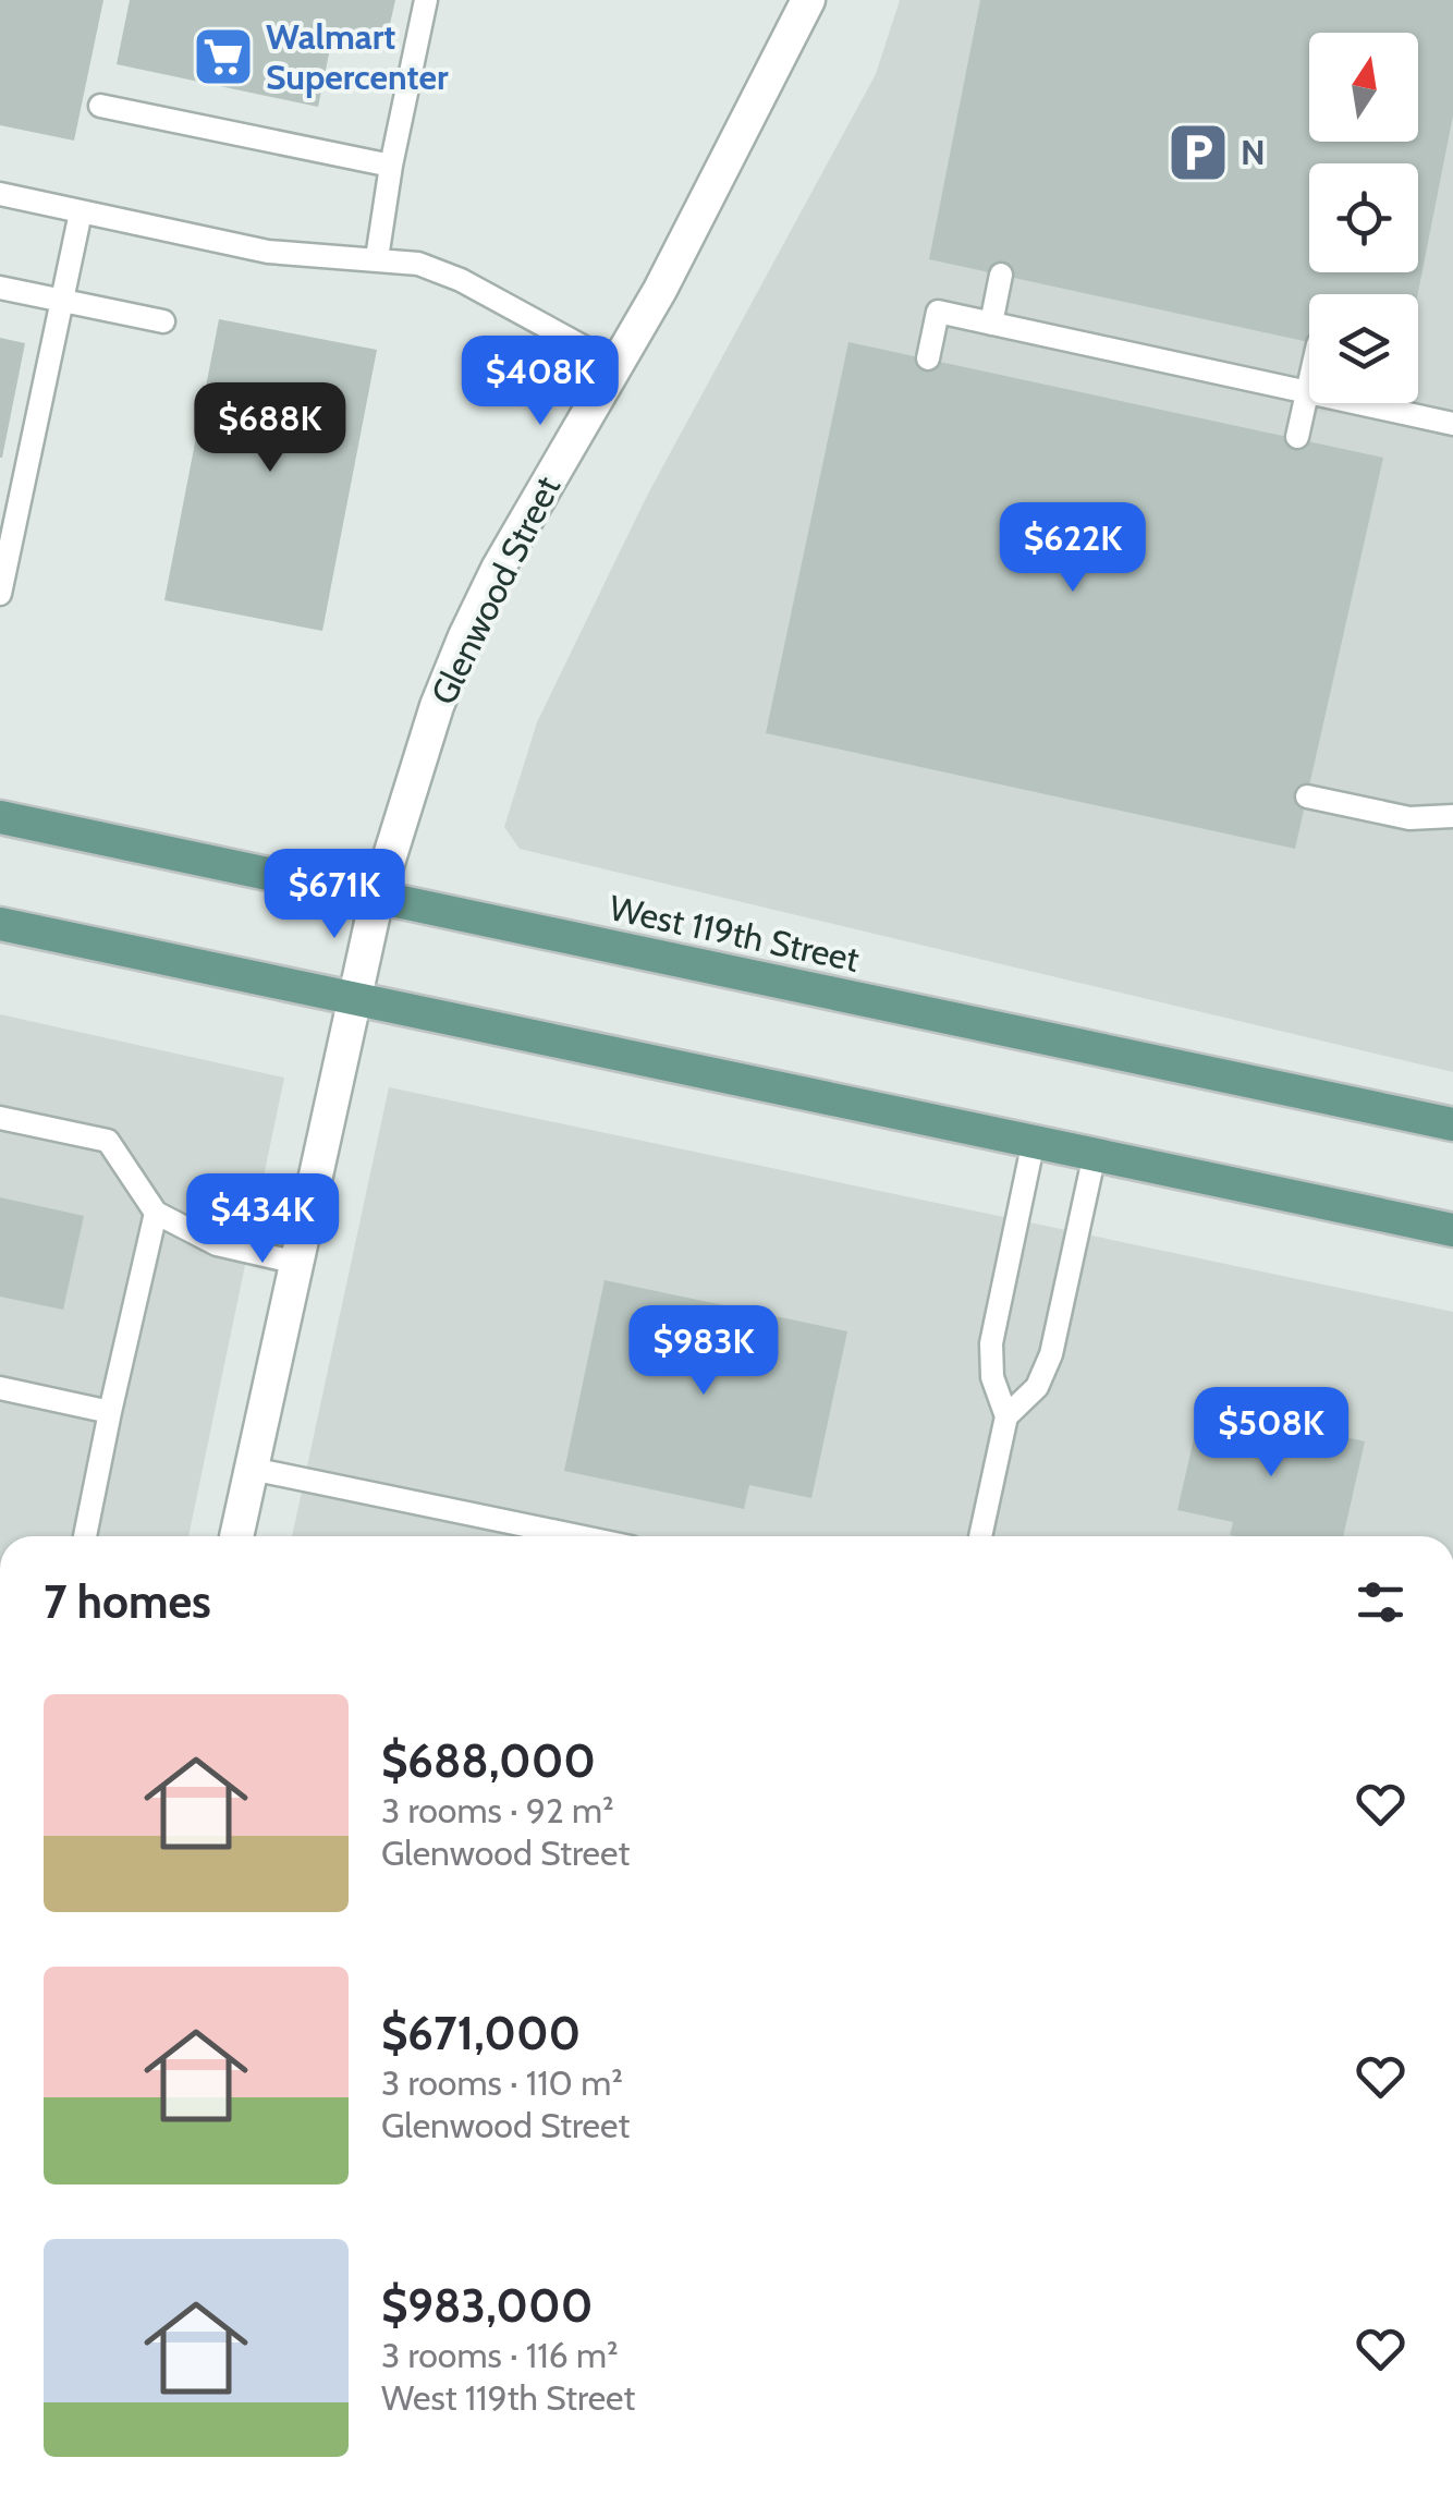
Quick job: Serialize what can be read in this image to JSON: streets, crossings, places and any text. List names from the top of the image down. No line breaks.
{"streets":{"main road":["West 119th Street"],"street":["Glenwood Street"]},"crossings":[["Glenwood Street","West 119th Street"]],"places":{"supermarket":["Walmart Supercenter"],"parking":["N"]},"north":"top","page":{"price":["$408K","$688K","$622K","$671K","$434K","$983K","$508K"],"heading":"7 homes","list":[{"name":"$688,000","note":"3 rooms · 92 m² · Glenwood Street"},{"name":"$671,000","note":"3 rooms · 110 m² · Glenwood Street"},{"name":"$983,000","note":"3 rooms · 116 m² · West 119th Street"}]}}
